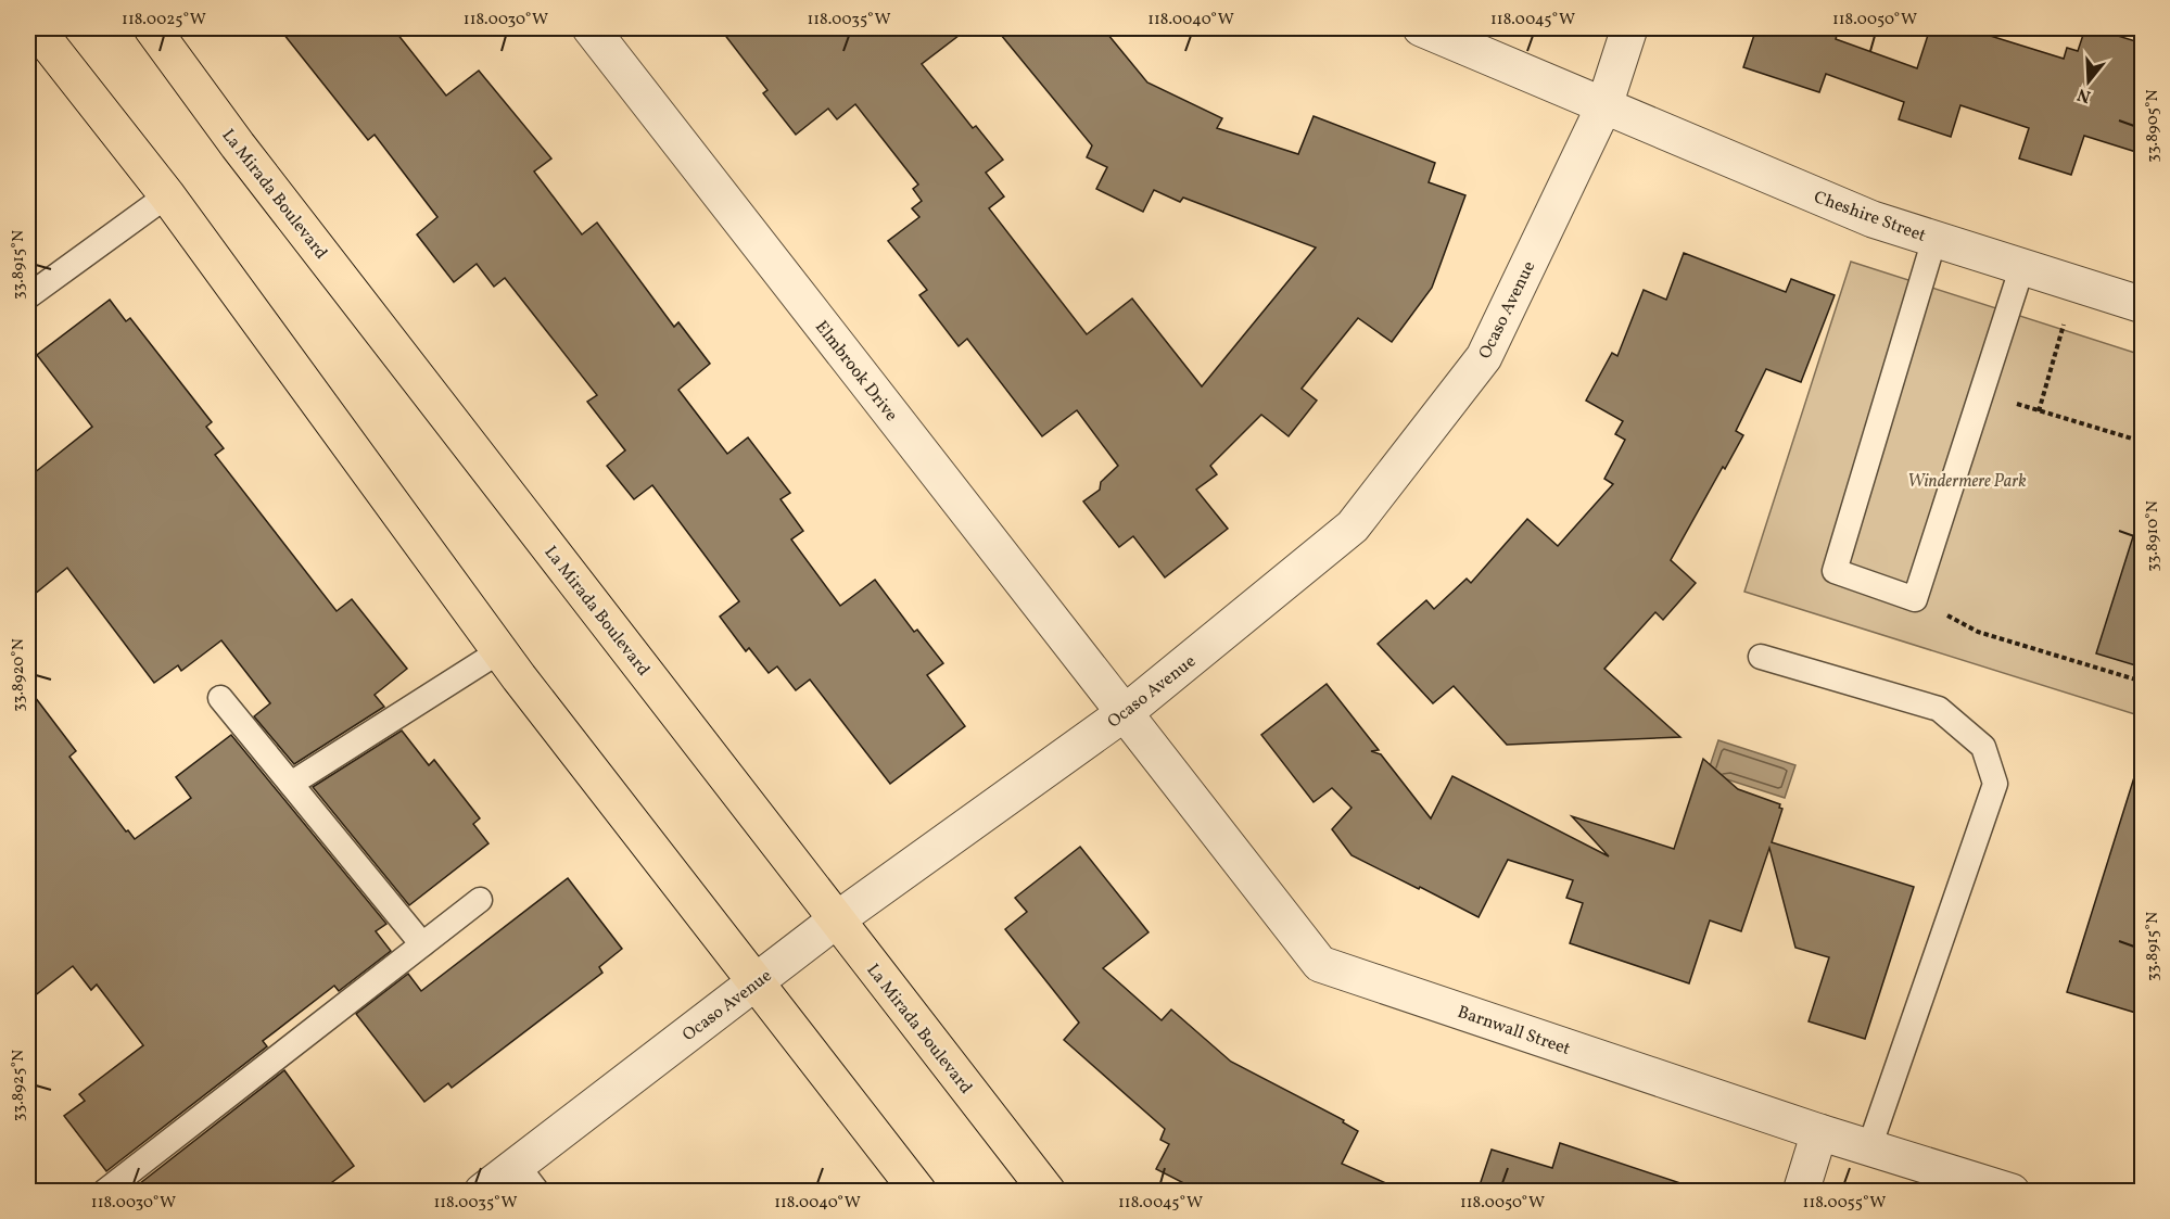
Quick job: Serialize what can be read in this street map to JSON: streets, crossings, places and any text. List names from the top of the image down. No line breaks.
{"streets":{"main road":["La Mirada Boulevard"],"street":["Cheshire Street","Ocaso Avenue","Elmbrook Drive","Barnwall Street"]},"crossings":[["La Mirada Boulevard","Ocaso Avenue"],["Cheshire Street","Ocaso Avenue"],["Ocaso Avenue","Elmbrook Drive"],["Ocaso Avenue","Barnwall Street"],["Elmbrook Drive","Barnwall Street"]],"parks":["Windermere Park"],"north":"bottom","coordinates":["118.0025°W","118.0030°W","118.0035°W","118.0040°W","118.0045°W","118.0050°W","33.8905°N","33.8915°N","33.8910°N","33.8920°N","33.8925°N","118.0055°W"]}
